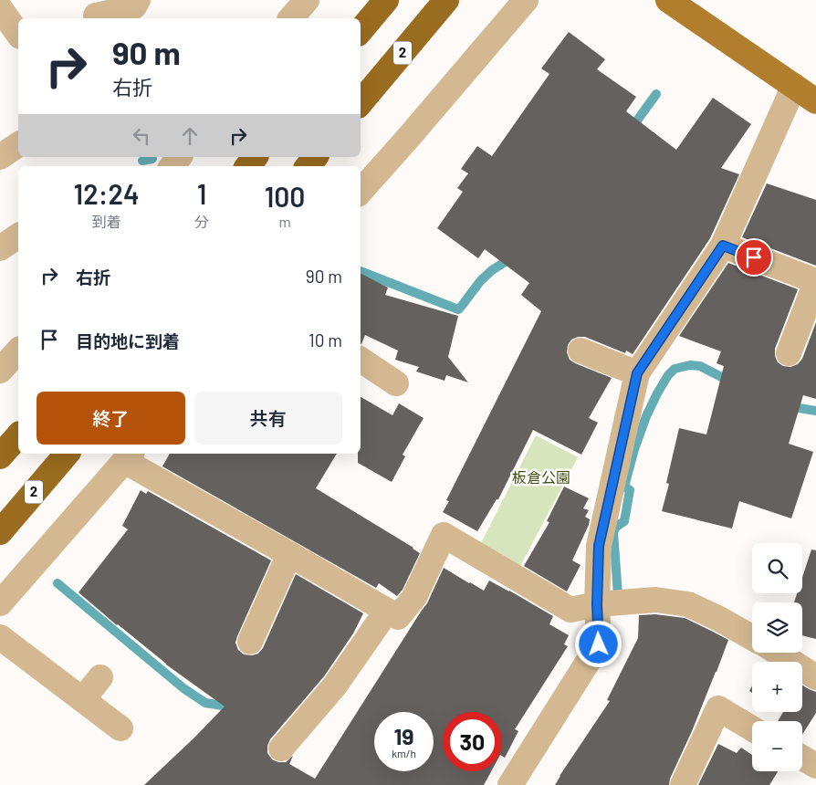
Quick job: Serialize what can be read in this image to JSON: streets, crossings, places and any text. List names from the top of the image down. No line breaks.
{"streets":{"highway":["2"]},"parks":["板倉公園"],"page":{"turn":["90 m","右折"],"eta":["12:24","到着","1","分","100","m"],"list":[{"name":"右折","value":"90 m"},{"name":"目的地に到着","value":"10 m"}],"buttons":["終了","共有"],"map_buttons":["+","−"],"speed":"19 km/h","limit":"30"}}
